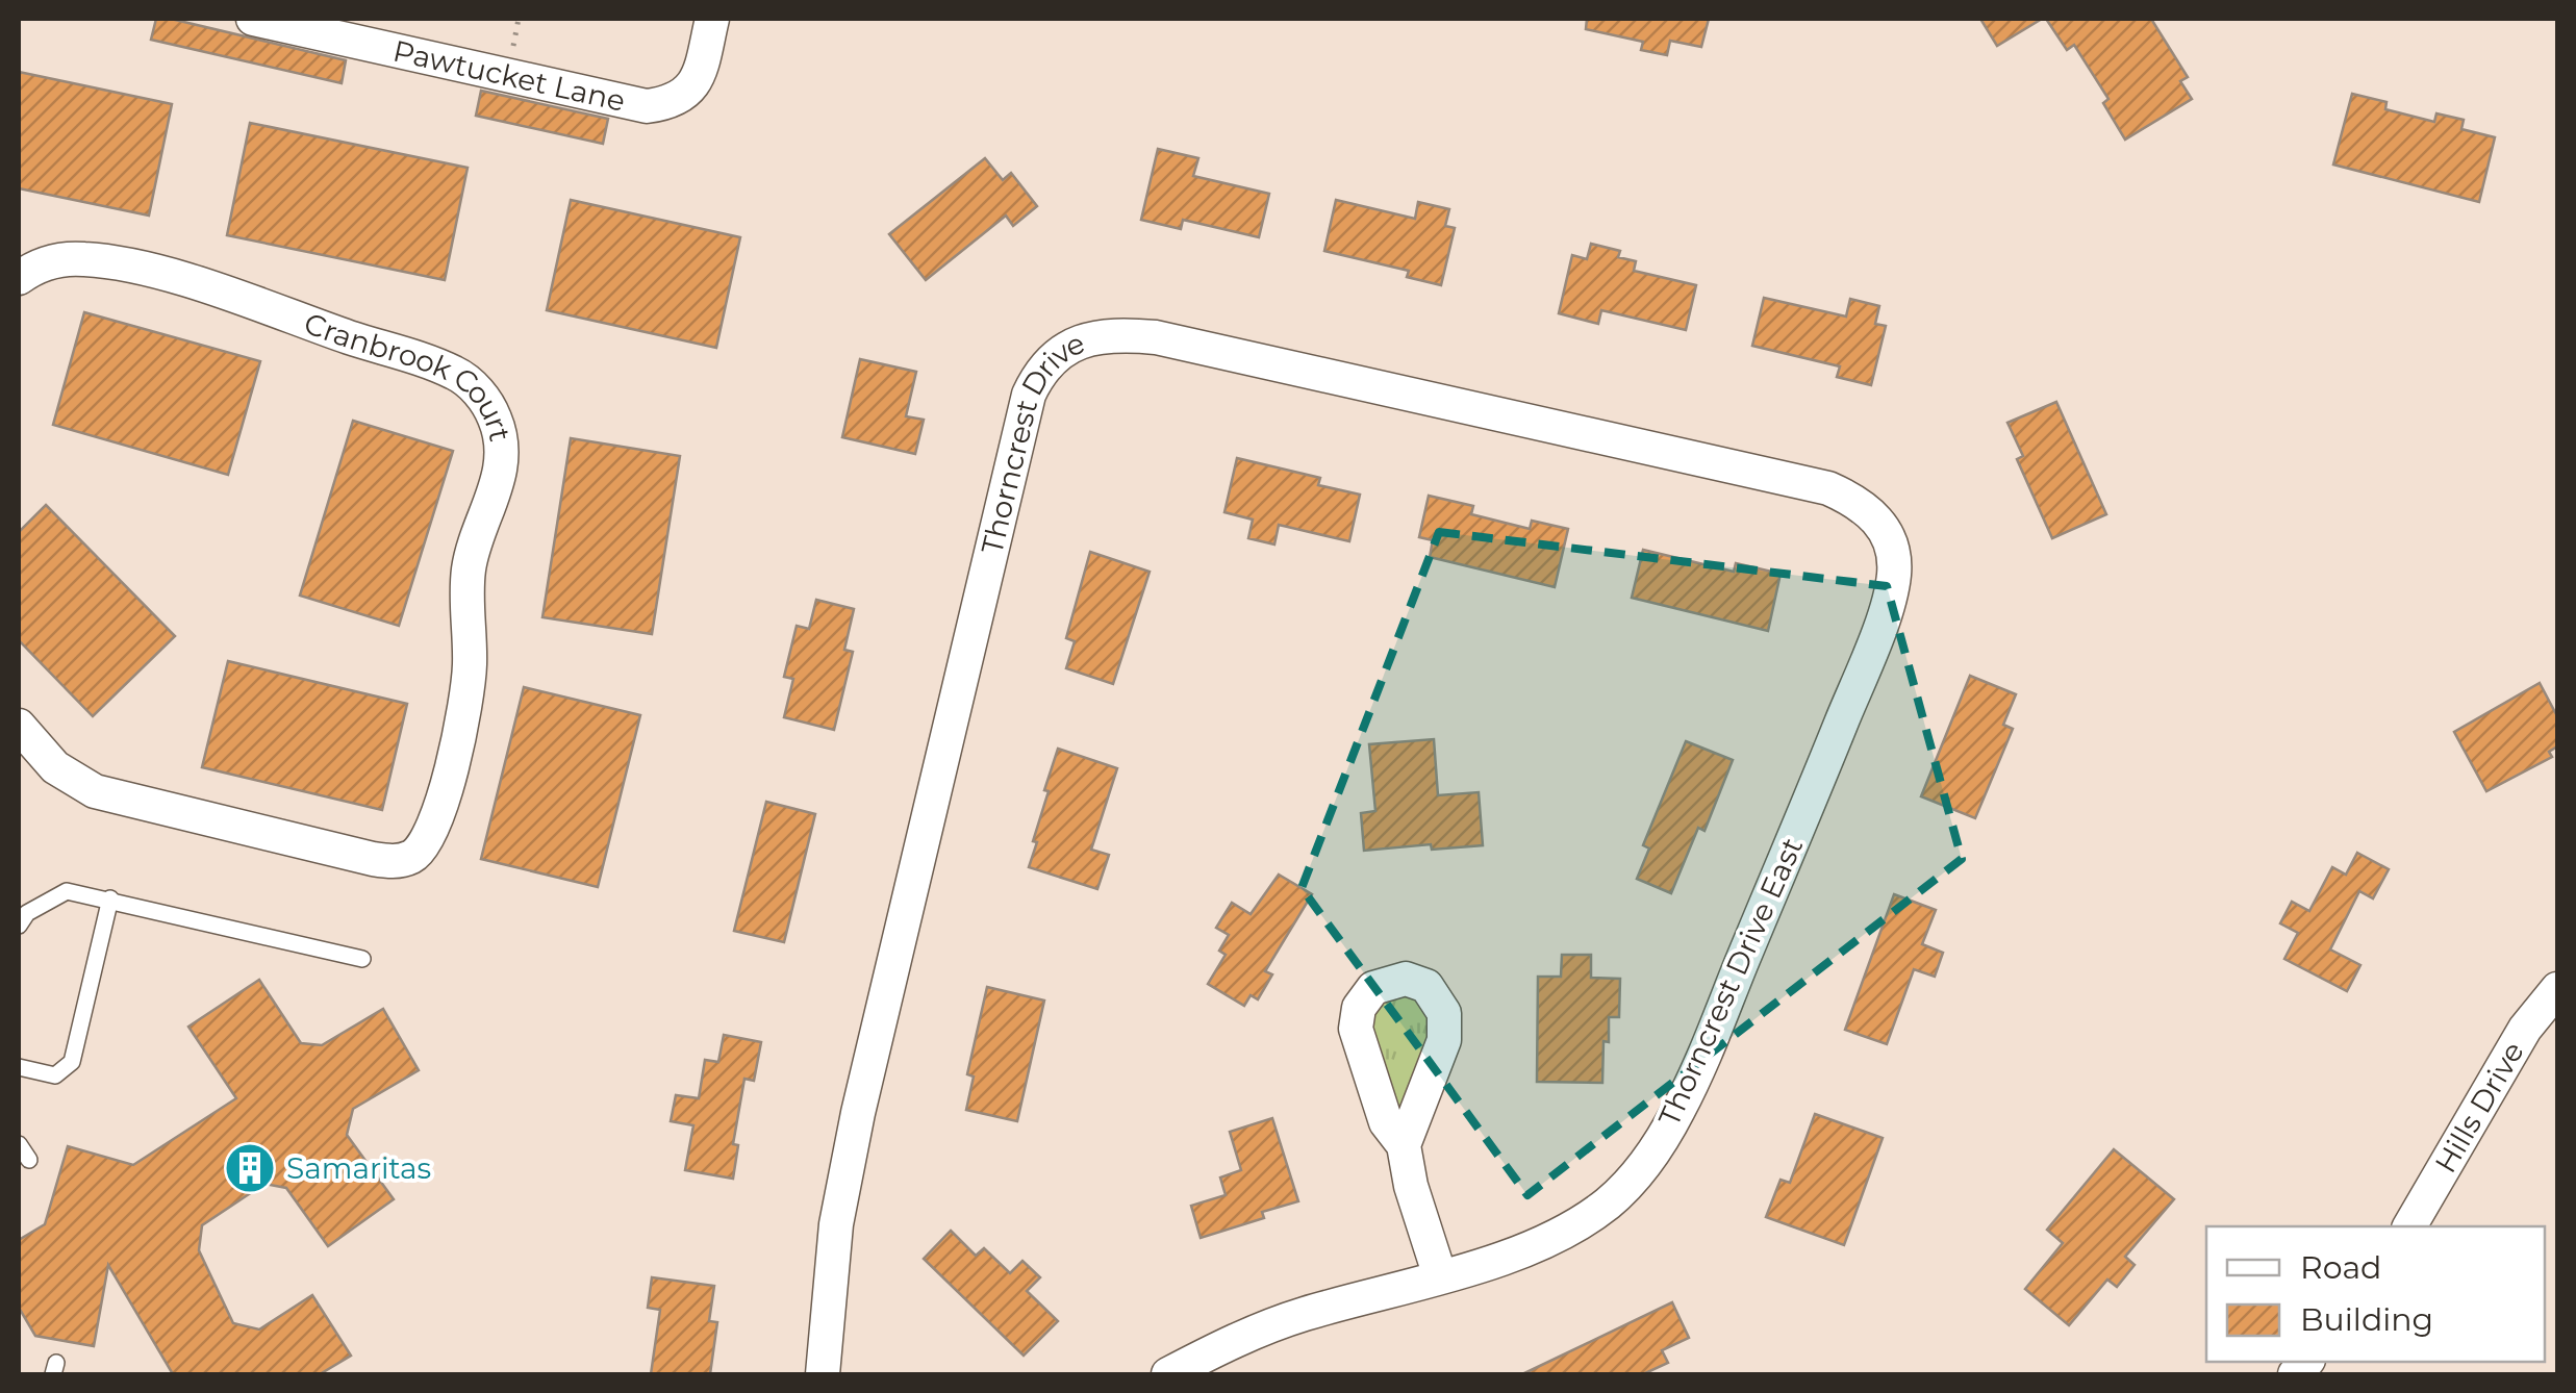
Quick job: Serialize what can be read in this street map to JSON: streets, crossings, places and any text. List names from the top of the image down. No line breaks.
{"streets":{"street":["Pawtucket Lane","Cranbrook Court","Thorncrest Drive","Thorncrest Drive East","Hills Drive"]},"crossings":[["Thorncrest Drive","Thorncrest Drive East"]],"places":{"building":["Samaritas"]},"legend":["Road","Building"]}
